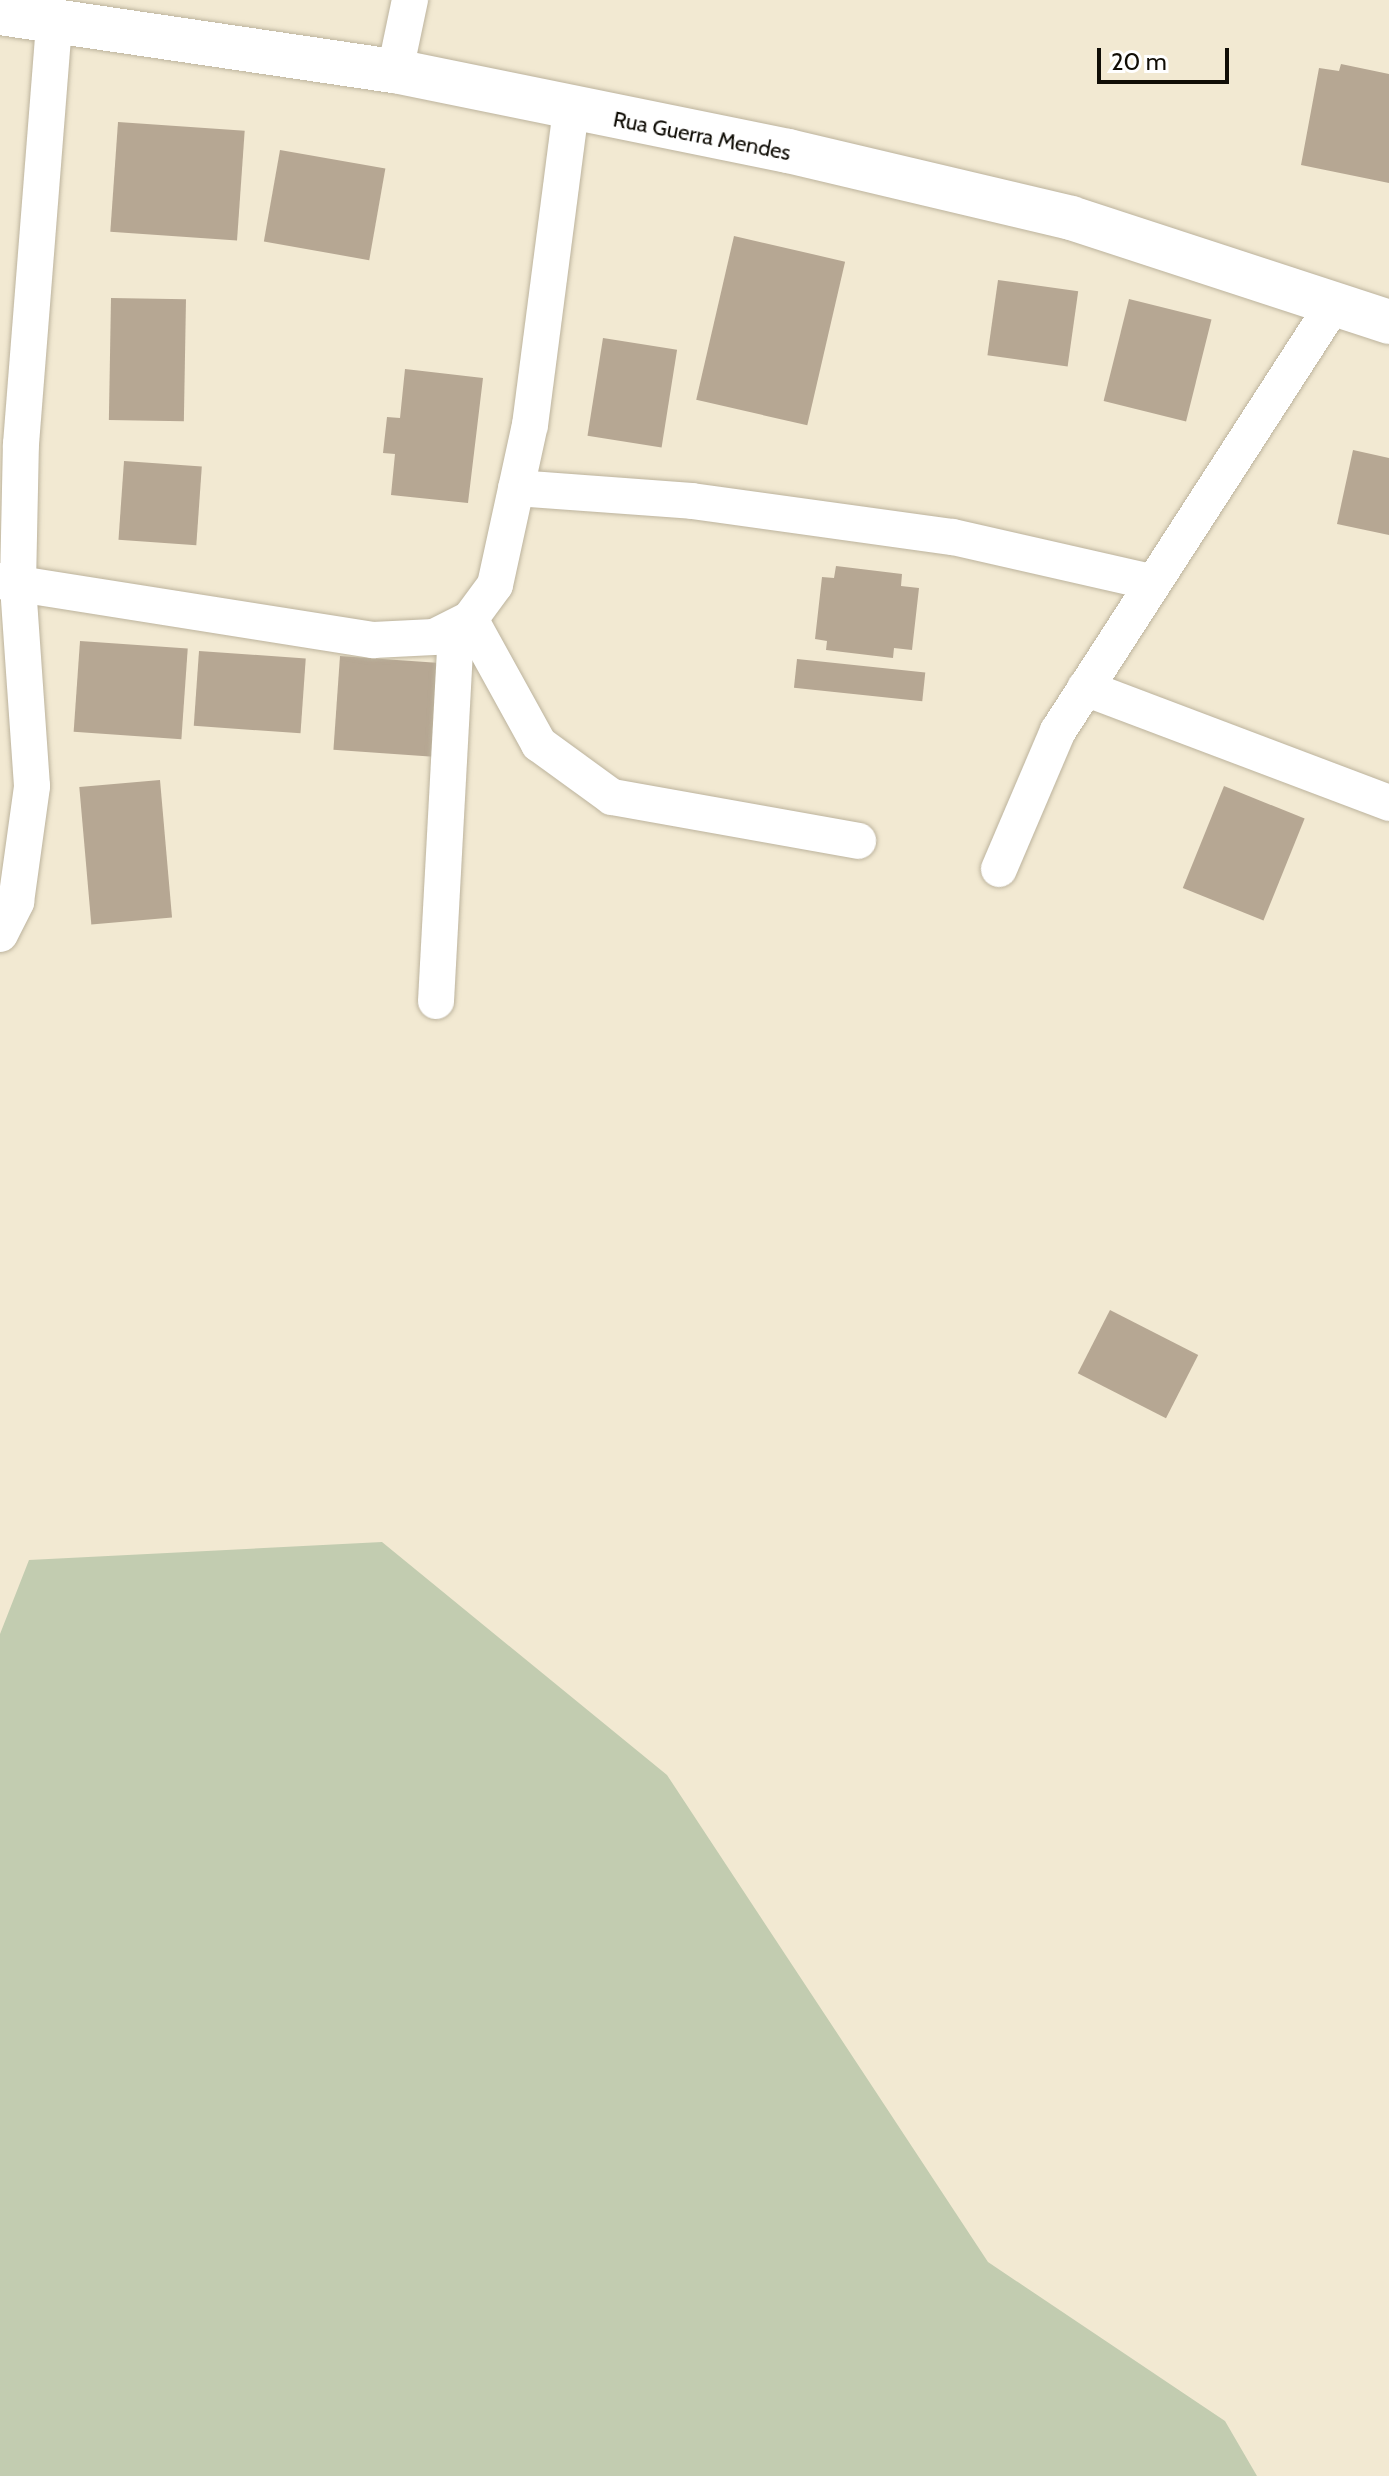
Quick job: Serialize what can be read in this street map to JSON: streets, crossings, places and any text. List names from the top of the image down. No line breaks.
{"streets":{"street":["Rua Guerra Mendes"]},"scale_bar":"20 m"}
